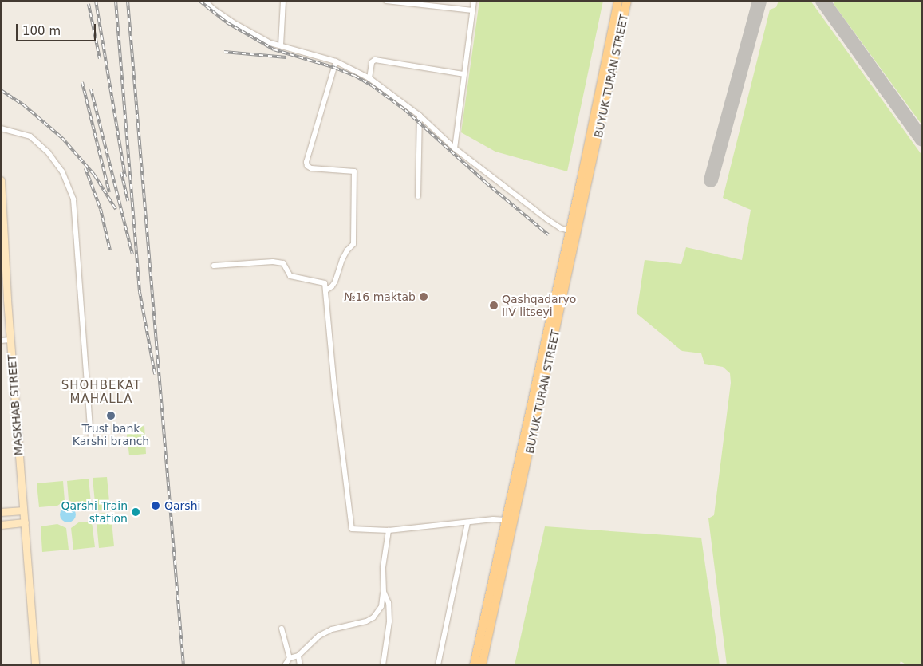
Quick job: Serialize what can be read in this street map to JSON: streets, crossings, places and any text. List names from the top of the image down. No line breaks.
{"streets":{"main road":["BUYUK TURAN STREET","MASKHAB STREET"]},"districts":["SHOHBEKAT MAHALLA"],"places":["№16 maktab","Qashqadaryo IIV litseyi","Trust bank Karshi branch","Qarshi","Qarshi Train station"],"scale_bar":"100 m"}
